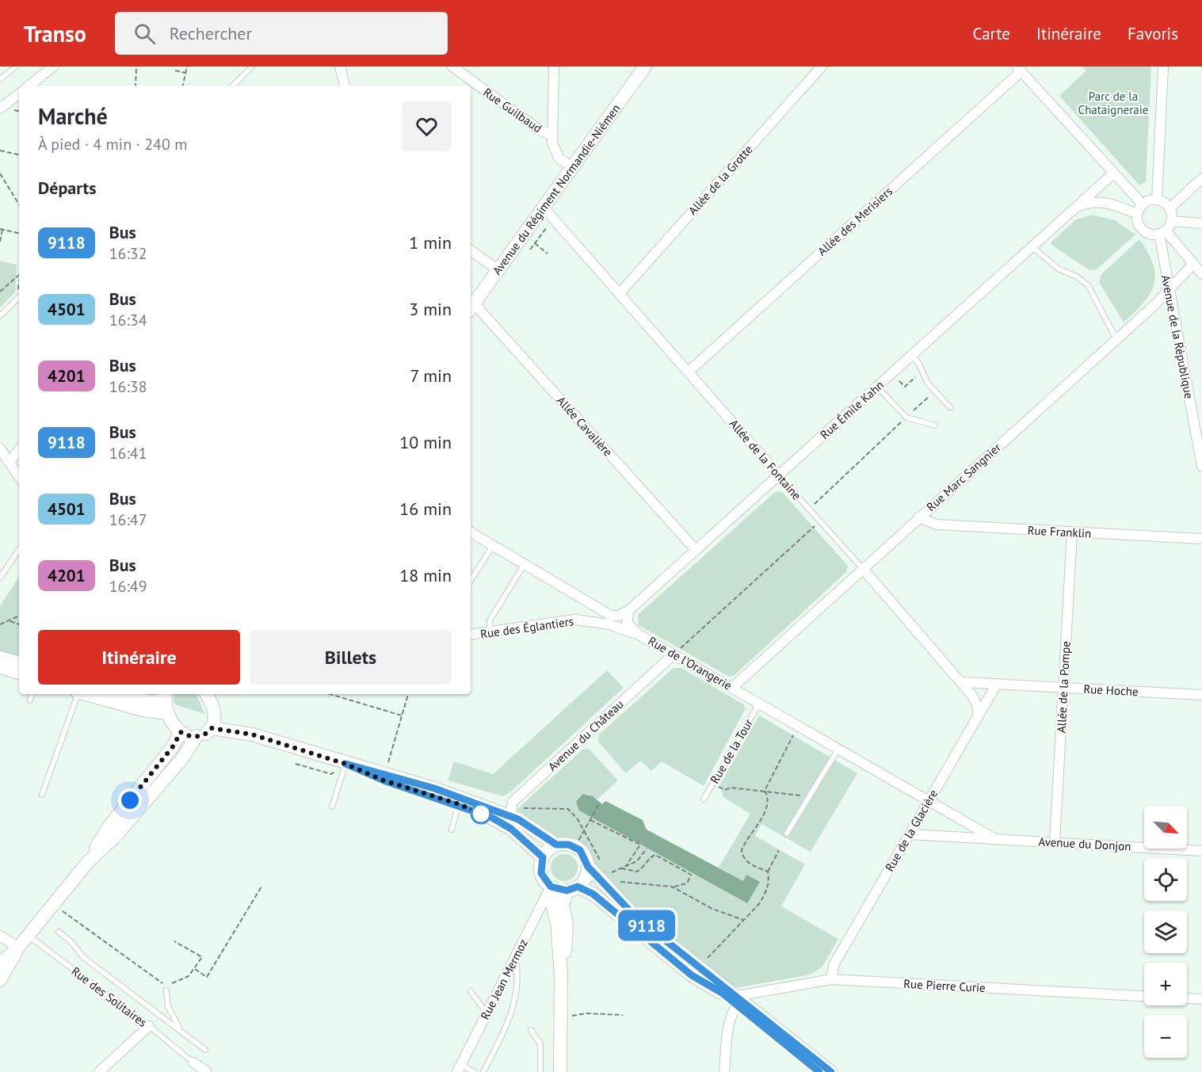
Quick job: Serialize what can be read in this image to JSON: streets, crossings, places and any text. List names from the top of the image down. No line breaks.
{"streets":{"main road":["Avenue du Régiment Normandie-Niémen"],"street":["Rue Guilbaud","Allée de la Grotte","Allée des Merisiers","Avenue de la République","Rue Émile Kahn","Allée Cavalière","Allée de la Fontaine","Rue Marc Sangnier","Rue Franklin","Rue des Églantiers","Rue de l'Orangerie","Allée de la Pompe","Rue Hoche","Avenue du Château","Rue de la Glacière","Avenue du Donjon","Rue Jean Mermoz","Rue Pierre Curie","Rue des Solitaires"],"lane":["Rue de la Tour"]},"crossings":[["Allée de la Grotte","Allée de la Fontaine"],["Avenue du Régiment Normandie-Niémen","Allée Cavalière"],["Avenue du Régiment Normandie-Niémen","Allée de la Fontaine"],["Allée des Merisiers","Allée de la Fontaine"],["Avenue de la République","Rue Émile Kahn"],["Avenue de la République","Rue Marc Sangnier"],["Rue Émile Kahn","Allée Cavalière"],["Rue Émile Kahn","Allée de la Fontaine"],["Rue Émile Kahn","Rue de l'Orangerie"],["Allée de la Fontaine","Rue Marc Sangnier"],["Allée de la Fontaine","Rue Hoche"],["Allée de la Fontaine","Rue de la Glacière"],["Rue Marc Sangnier","Rue Franklin"],["Rue Marc Sangnier","Rue de l'Orangerie"],["Rue Franklin","Allée de la Pompe"],["Rue des Églantiers","Rue de l'Orangerie"],["Rue de l'Orangerie","Avenue du Château"],["Rue de l'Orangerie","Rue de la Tour"],["Rue de l'Orangerie","Rue de la Glacière"],["Rue de l'Orangerie","Avenue du Donjon"],["Allée de la Pompe","Rue Hoche"],["Allée de la Pompe","Avenue du Donjon"],["Rue Hoche","Rue de la Glacière"],["Rue de la Glacière","Avenue du Donjon"],["Rue de la Glacière","Rue Pierre Curie"]],"parks":["Parc de la Chataigneraie"],"lines":["bus line 9118"],"north":"bottom right","page":{"header":"Transo","search":"Rechercher","nav":["Carte","Itinéraire","Favoris"],"on_map":"9118","heading":[["Marché","À pied · 4 min · 240 m"],"Départs"],"list":[{"mark":"9118","name":"Bus","note":"16:32","value":"1 min"},{"mark":"4501","name":"Bus","note":"16:34","value":"3 min"},{"mark":"4201","name":"Bus","note":"16:38","value":"7 min"},{"mark":"9118","name":"Bus","note":"16:41","value":"10 min"},{"mark":"4501","name":"Bus","note":"16:47","value":"16 min"},{"mark":"4201","name":"Bus","note":"16:49","value":"18 min"}],"buttons":["Itinéraire","Billets"],"map_buttons":["+","−"]}}
